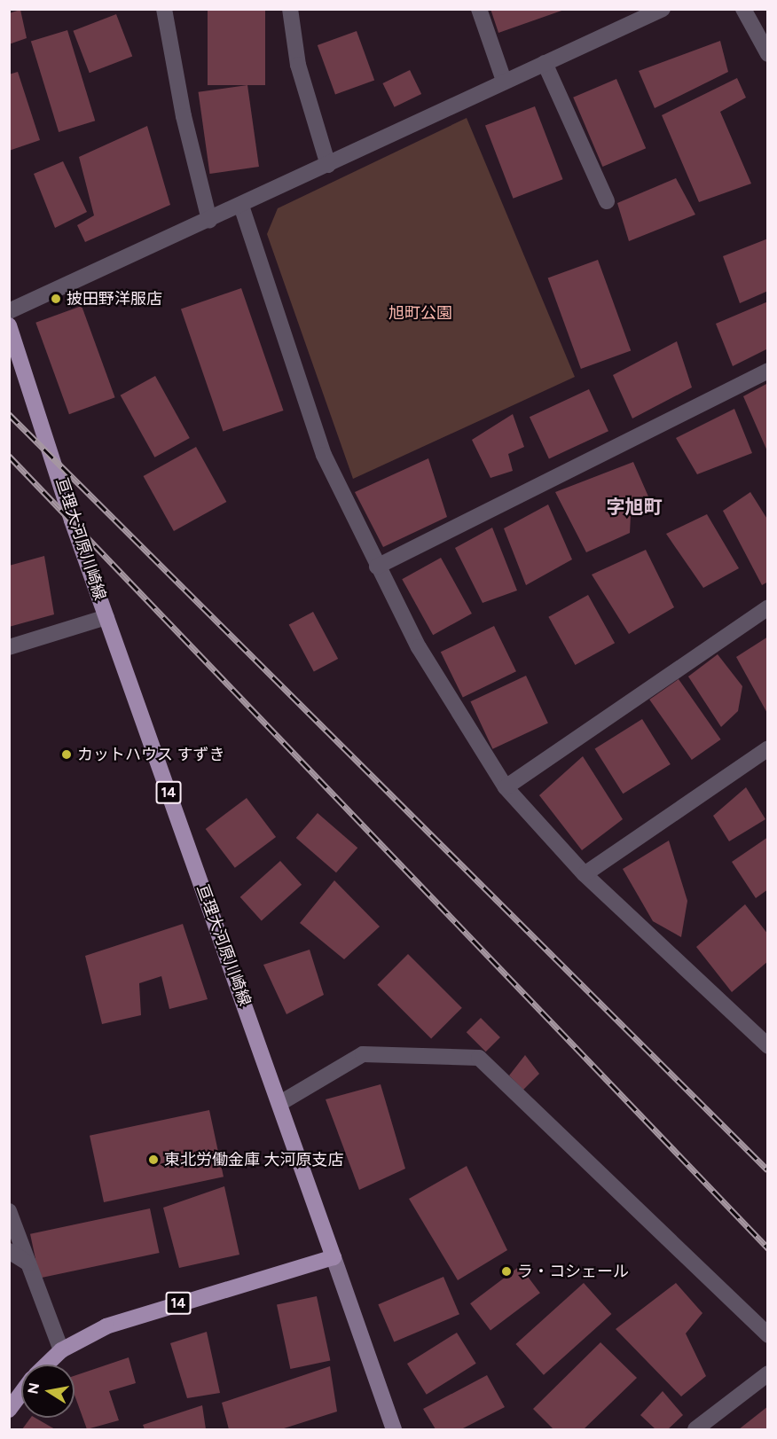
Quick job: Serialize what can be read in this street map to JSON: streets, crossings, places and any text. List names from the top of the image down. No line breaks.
{"streets":{"main road":["亘理大河原川崎線","14"]},"crossings":[["亘理大河原川崎線","14"]],"districts":["字旭町"],"parks":["旭町公園"],"places":["披田野洋服店","カットハウス すずき","東北労働金庫 大河原支店","ラ・コシェール"],"north":"left"}
